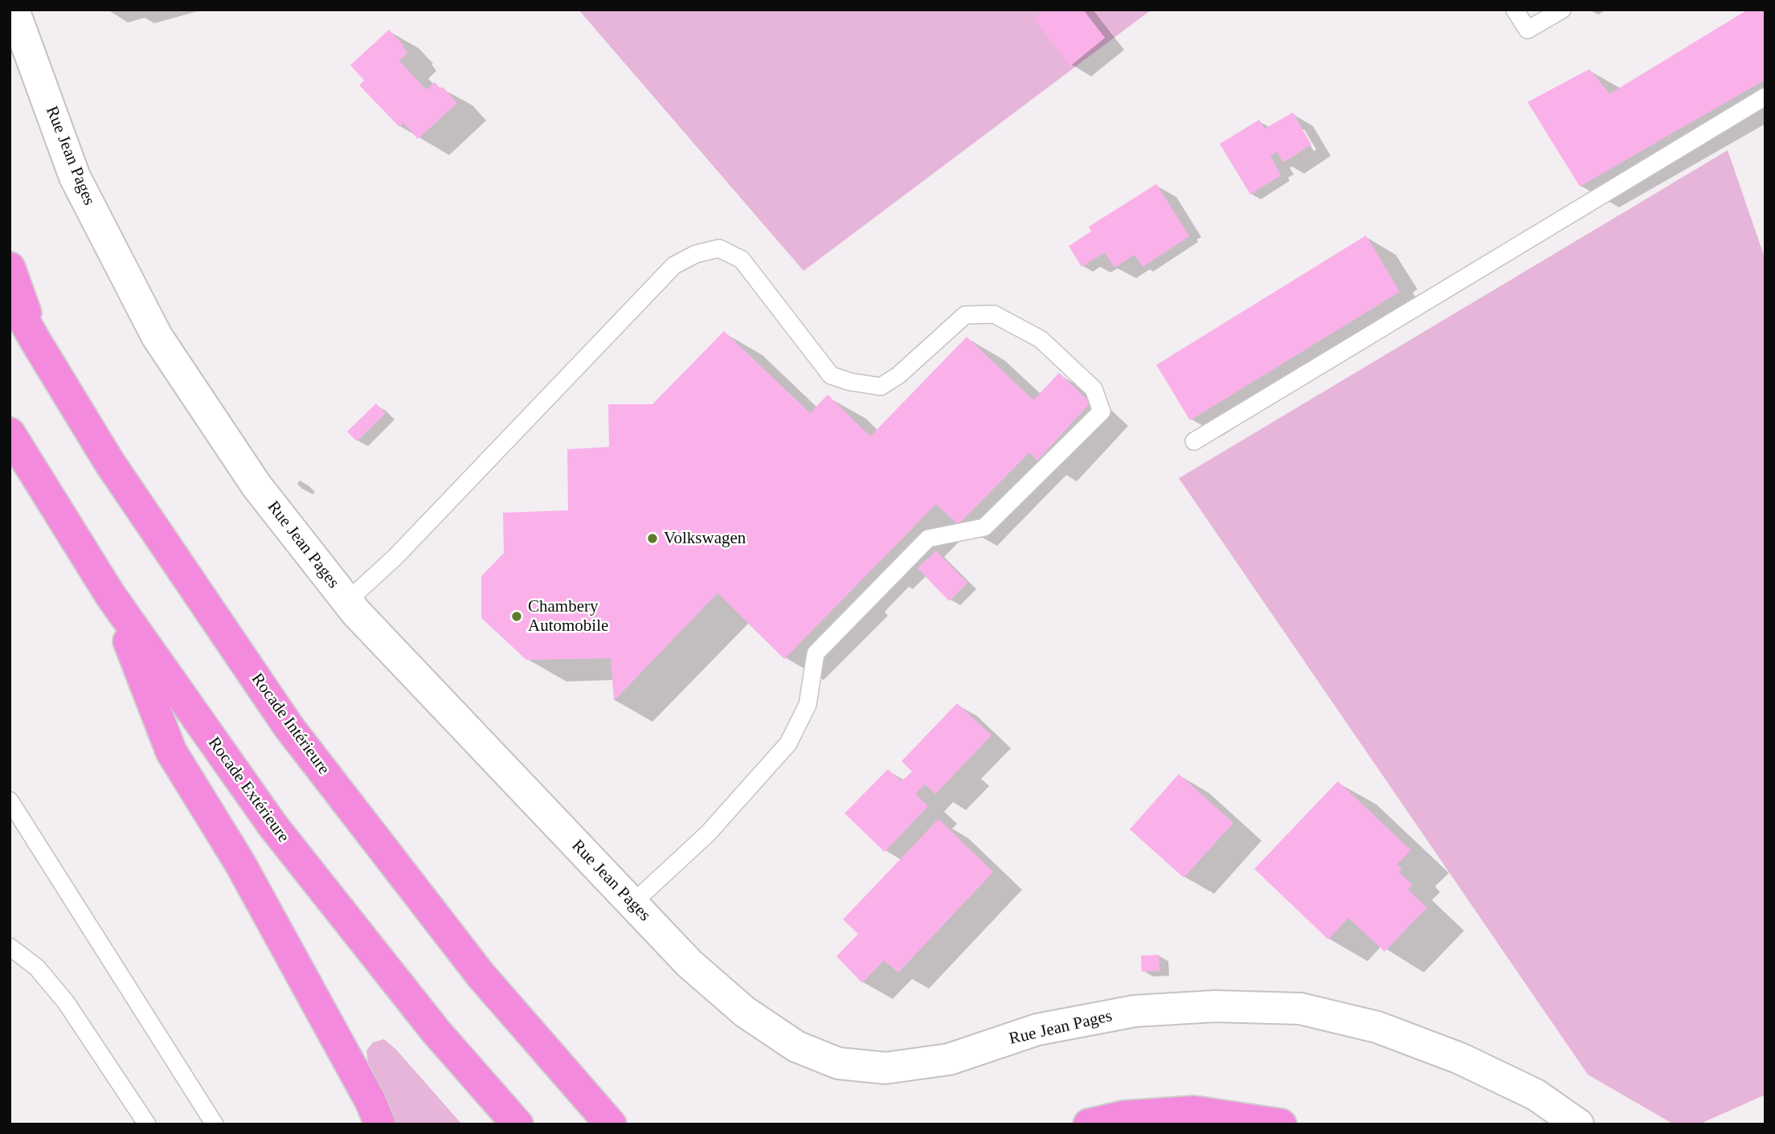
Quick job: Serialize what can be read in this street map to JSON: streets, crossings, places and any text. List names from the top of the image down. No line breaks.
{"streets":{"highway":["Rocade Intérieure","Rocade Extérieure"],"street":["Rue Jean Pages"]},"places":["Volkswagen","Chambery Automobile"]}
